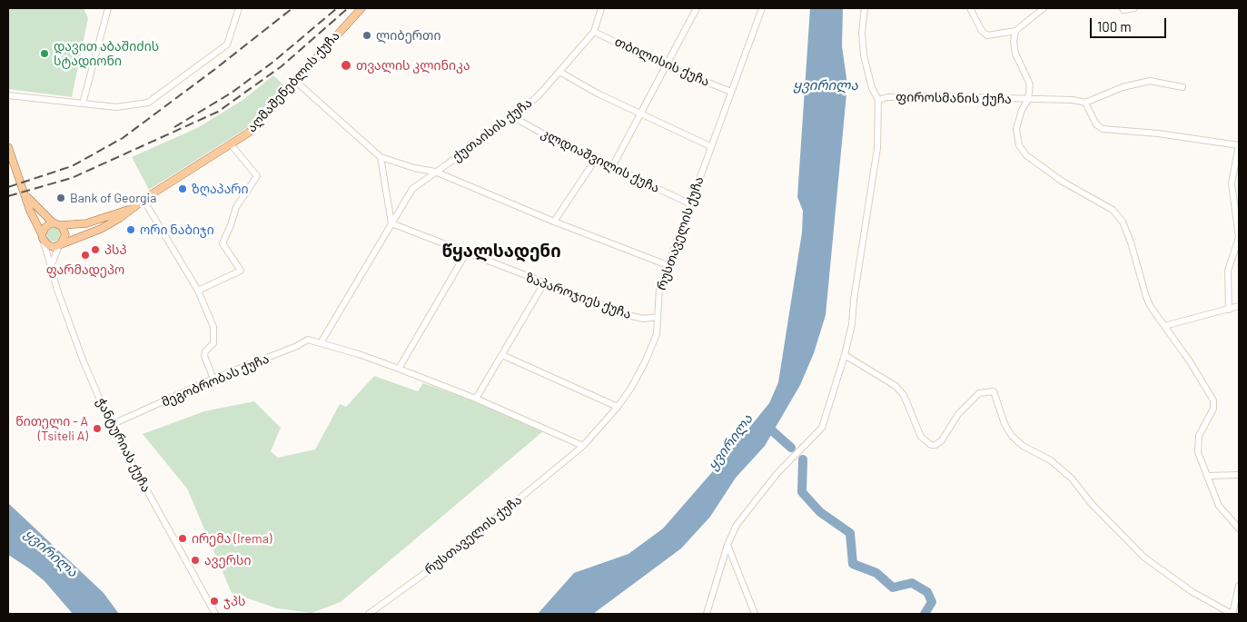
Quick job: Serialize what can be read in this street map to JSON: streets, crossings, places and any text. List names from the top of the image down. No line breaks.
{"streets":{"main road":["აღმაშენებლის ქუჩა"],"street":["თბილისის ქუჩა","ფიროსმანის ქუჩა","ქუთაისის ქუჩა","კლდიაშვილის ქუჩა","რუსთაველის ქუჩა","ზაპაროჯიეს ქუჩა","მეგობრობას ქუჩა","ჭანტურიას ქუჩა"]},"crossings":[["თბილისის ქუჩა","ქუთაისის ქუჩა"],["თბილისის ქუჩა","რუსთაველის ქუჩა"],["აღმაშენებლის ქუჩა","ჭანტურიას ქუჩა"],["ქუთაისის ქუჩა","კლდიაშვილის ქუჩა"],["ქუთაისის ქუჩა","ზაპაროჯიეს ქუჩა"],["ქუთაისის ქუჩა","მეგობრობას ქუჩა"],["კლდიაშვილის ქუჩა","რუსთაველის ქუჩა"],["რუსთაველის ქუჩა","ზაპაროჯიეს ქუჩა"],["მეგობრობას ქუჩა","ჭანტურიას ქუჩა"]],"districts":["წყალსადენი"],"water":["ყვირილა"],"places":["ლიბერთი","დავით აბაშიძის სტადიონი","თვალის კლინიკა","ზღაპარი","Bank of Georgia","ორი ნაბიჯი","პსპ","ფარმადეპო","წითელი - A (Tsiteli A)","ირემა (Irema)","ავერსი","ჯპს"],"scale_bar":"100 m"}
